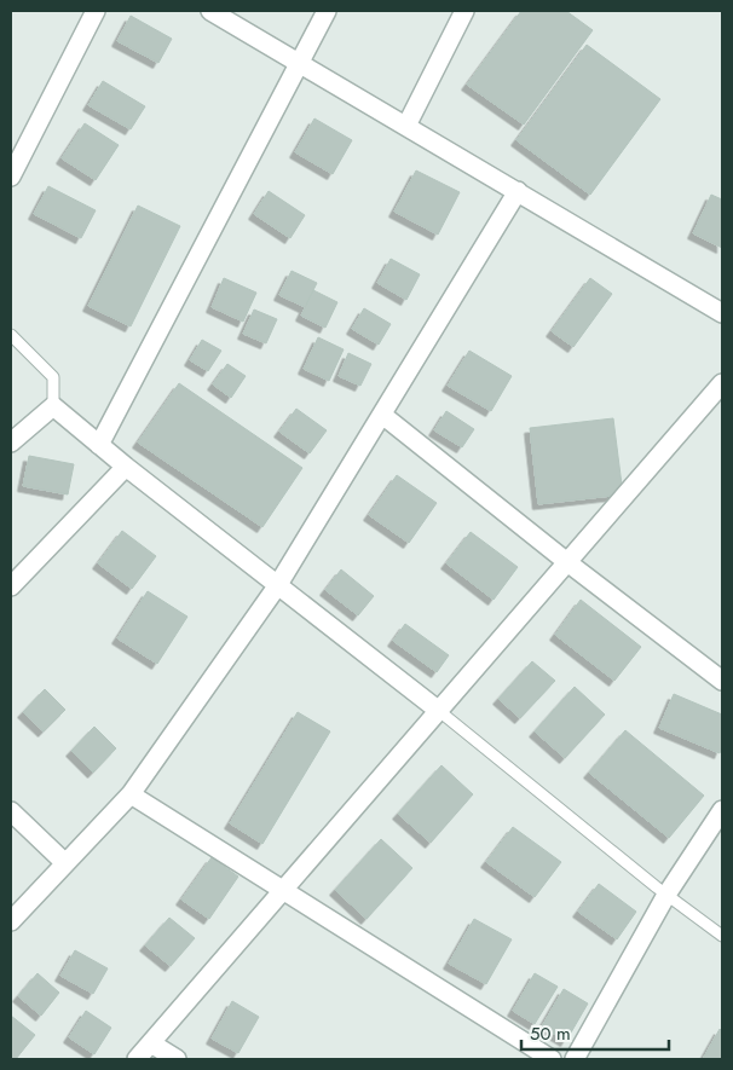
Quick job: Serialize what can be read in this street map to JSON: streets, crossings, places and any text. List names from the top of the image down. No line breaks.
{"scale_bar":"50 m"}
